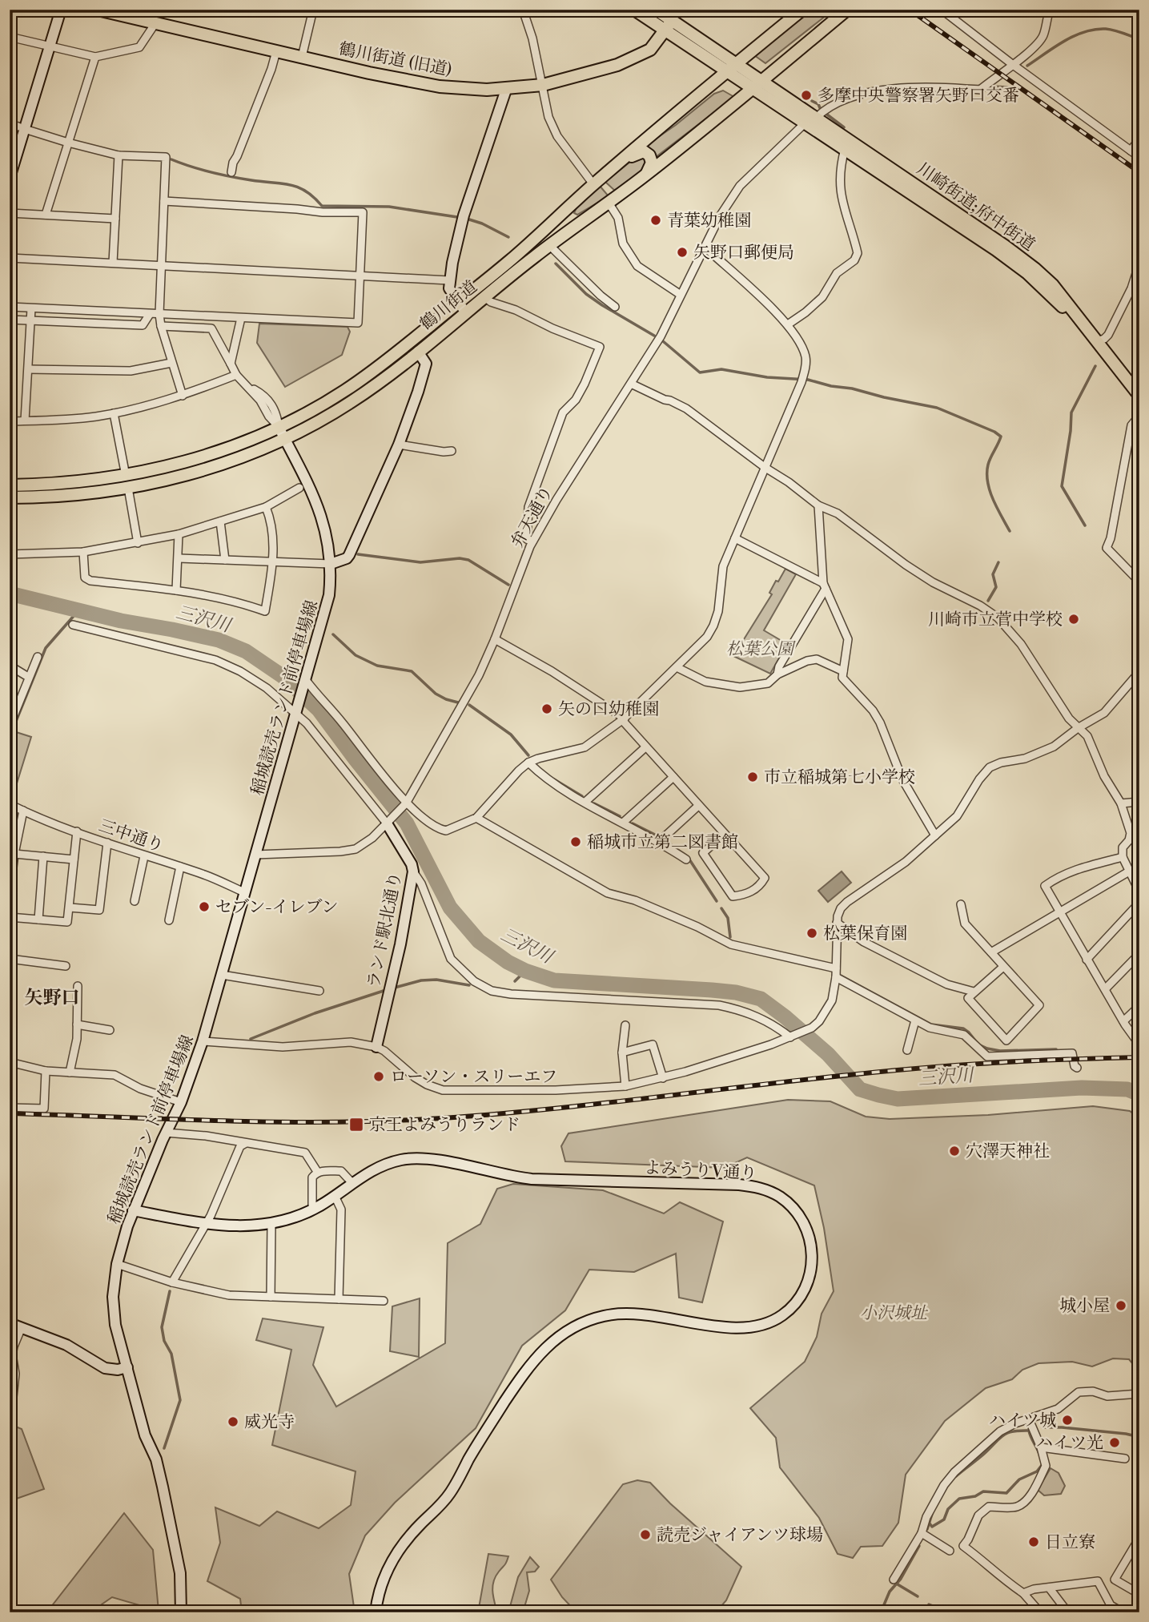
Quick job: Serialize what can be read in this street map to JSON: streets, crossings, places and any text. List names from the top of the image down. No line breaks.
{"streets":{"main road":["鶴川街道 (旧道)","川崎街道;府中街道","鶴川街道"],"street":["弁天通り","稲城読売ランド前停車場線","三中通り","ランド駅北通り","よみうりV通り"]},"crossings":[["川崎街道;府中街道","鶴川街道"],["鶴川街道","稲城読売ランド前停車場線"],["弁天通り","稲城読売ランド前停車場線"],["弁天通り","ランド駅北通り"],["稲城読売ランド前停車場線","三中通り"],["稲城読売ランド前停車場線","よみうりV通り"]],"districts":["矢野口"],"water":["三沢川"],"parks":["松葉公園","小沢城址"],"places":{"other":["多摩中央警察署矢野口交番","青葉幼稚園","矢野口郵便局","川崎市立菅中学校","矢の口幼稚園","市立稲城第七小学校","稲城市立第二図書館","セブン-イレブン","松葉保育園","ローソン・スリーエフ","穴澤天神社","城小屋","ハイツ城","威光寺","ハイツ光","読売ジャイアンツ球場","日立寮"],"transit":["京王よみうりランド"]}}
